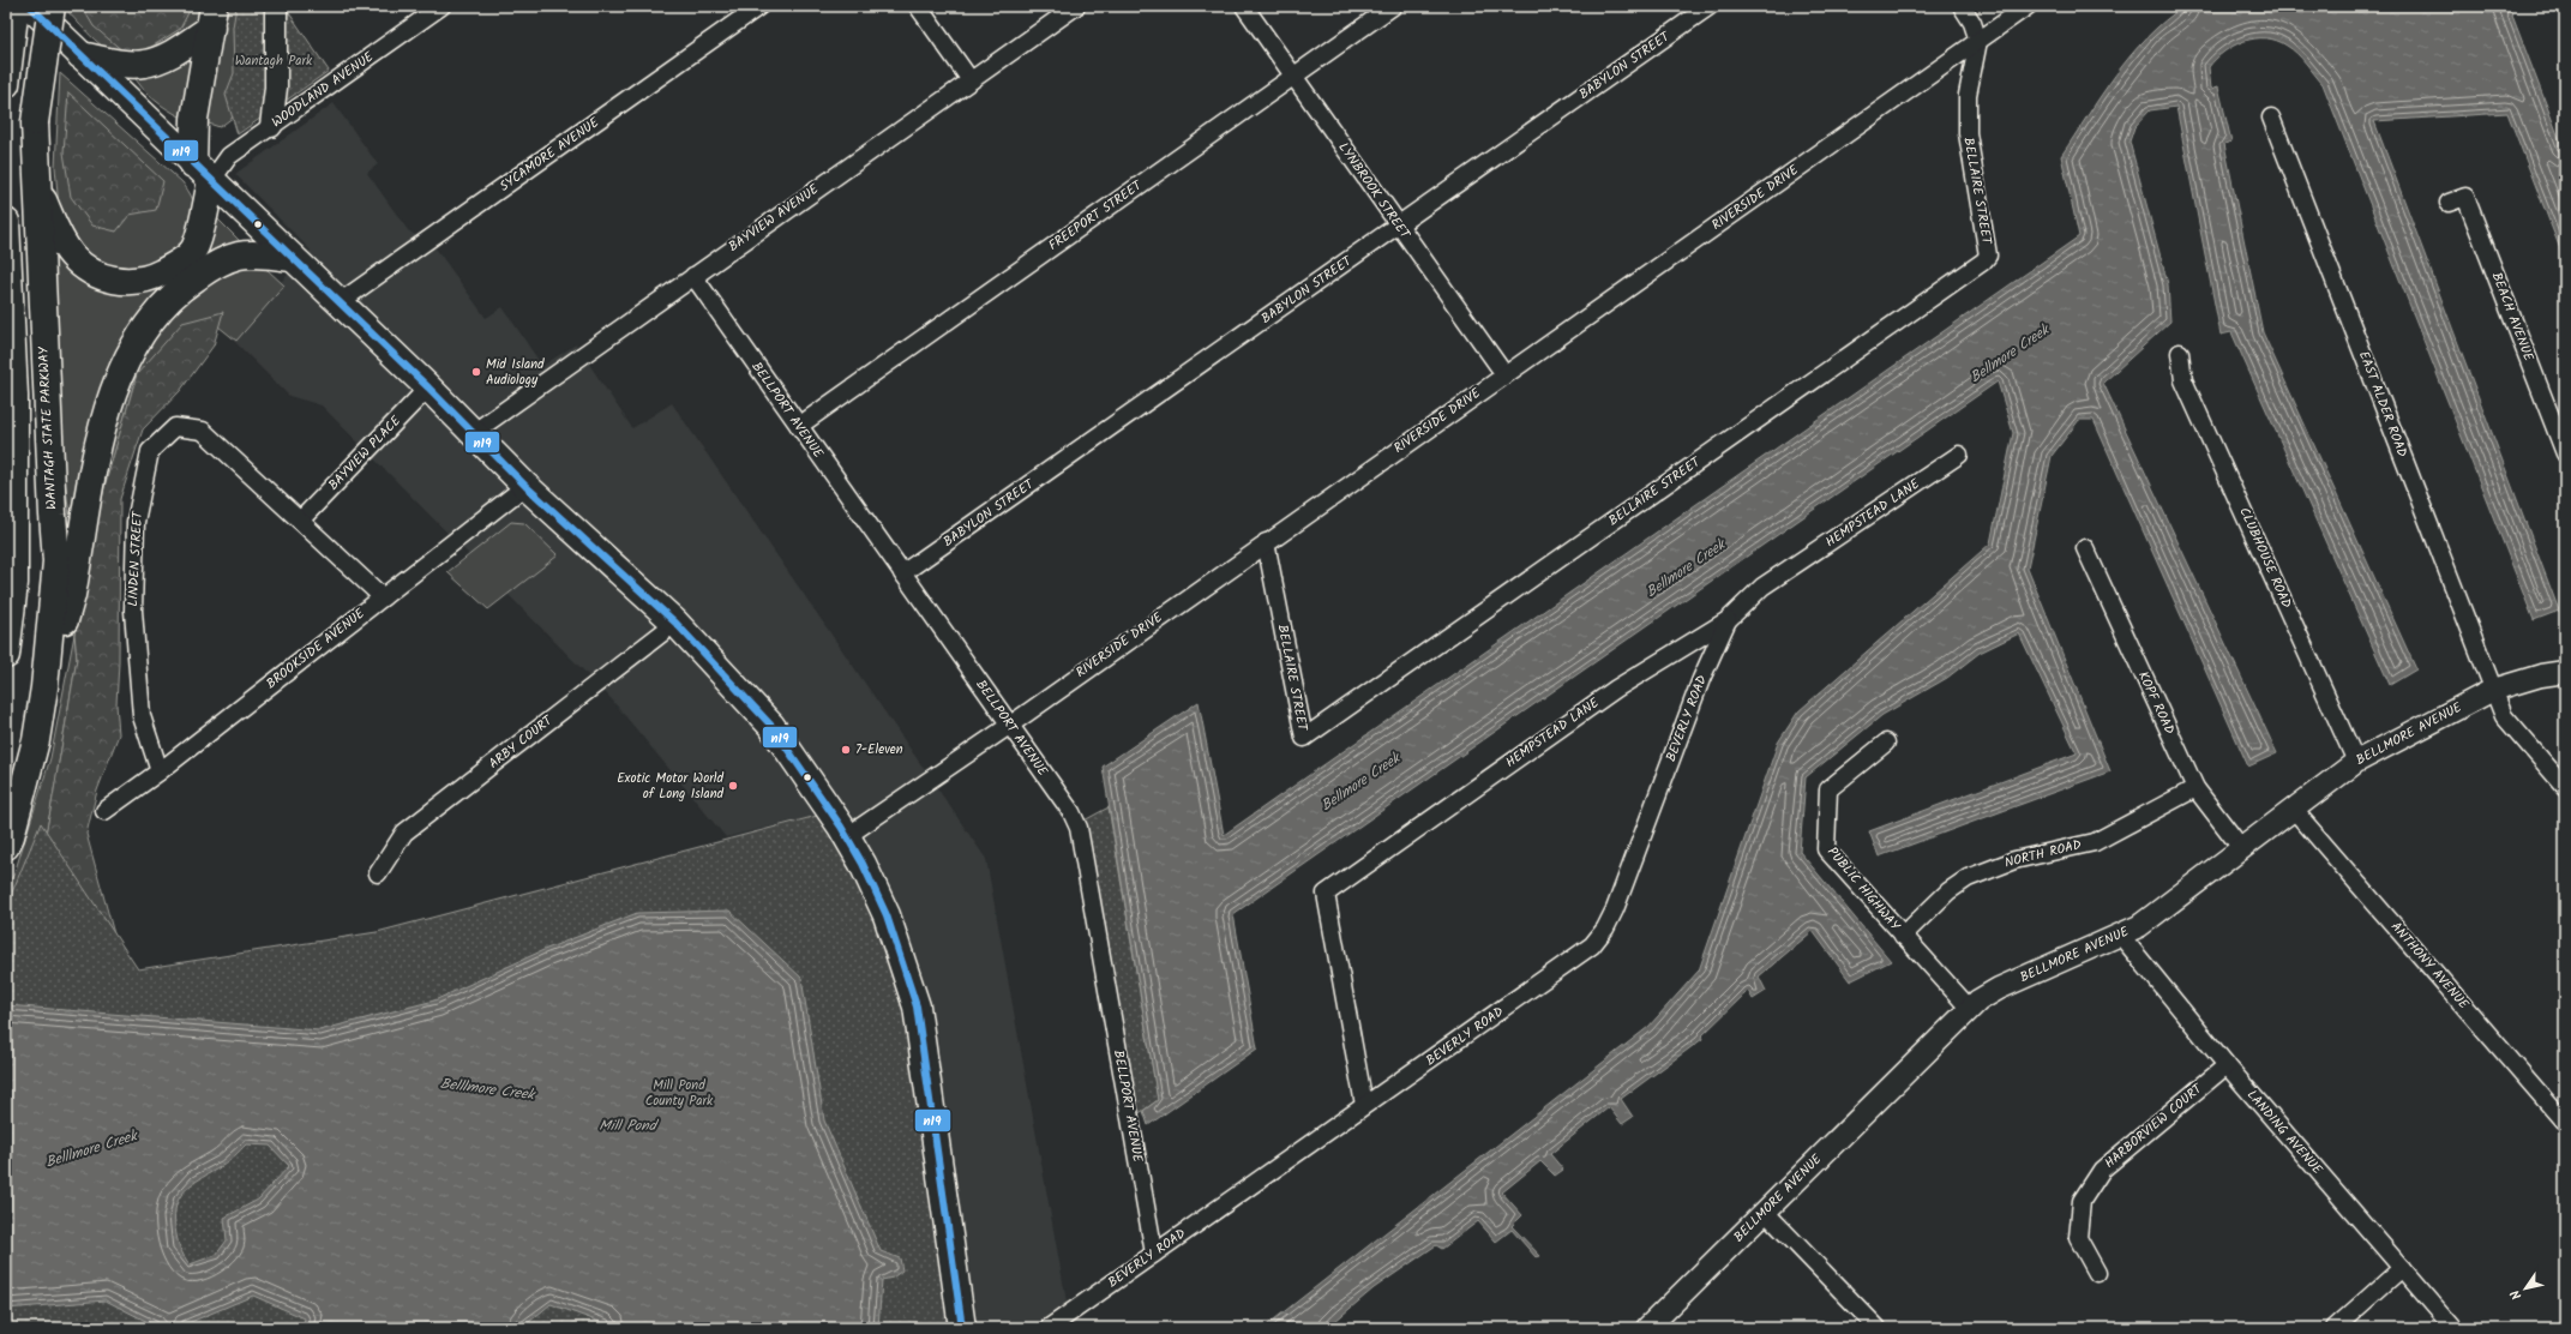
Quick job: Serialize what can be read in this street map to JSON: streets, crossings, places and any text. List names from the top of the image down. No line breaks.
{"streets":{"main road":["WANTAGH STATE PARKWAY"],"street":["BABYLON STREET","WOODLAND AVENUE","SYCAMORE AVENUE","LYNBROOK STREET","BELLAIRE STREET","RIVERSIDE DRIVE","FREEPORT STREET","BAYVIEW AVENUE","BEACH AVENUE","EAST ALDER ROAD","BELLPORT AVENUE","BAYVIEW PLACE","HEMPSTEAD LANE","CLUBHOUSE ROAD","LINDEN STREET","BROOKSIDE AVENUE","KOPF ROAD","BEVERLY ROAD","BELLMORE AVENUE","ARBY COURT","NORTH ROAD","PUBLIC HIGHWAY","ANTHONY AVENUE","HARBORVIEW COURT","LANDING AVENUE"]},"crossings":[["BABYLON STREET","LYNBROOK STREET"],["BABYLON STREET","BELLPORT AVENUE"],["LYNBROOK STREET","RIVERSIDE DRIVE"],["LYNBROOK STREET","FREEPORT STREET"],["BELLAIRE STREET","RIVERSIDE DRIVE"],["RIVERSIDE DRIVE","BELLPORT AVENUE"],["FREEPORT STREET","BELLPORT AVENUE"],["BAYVIEW AVENUE","BELLPORT AVENUE"],["EAST ALDER ROAD","BELLMORE AVENUE"],["BELLPORT AVENUE","BEVERLY ROAD"],["BAYVIEW PLACE","LINDEN STREET"],["HEMPSTEAD LANE","BEVERLY ROAD"],["CLUBHOUSE ROAD","BELLMORE AVENUE"],["LINDEN STREET","BROOKSIDE AVENUE"],["KOPF ROAD","BELLMORE AVENUE"],["KOPF ROAD","NORTH ROAD"],["BELLMORE AVENUE","PUBLIC HIGHWAY"],["BELLMORE AVENUE","ANTHONY AVENUE"],["BELLMORE AVENUE","LANDING AVENUE"],["NORTH ROAD","PUBLIC HIGHWAY"],["HARBORVIEW COURT","LANDING AVENUE"]],"water":["Bellmore Creek","Belllmore Creek","Mill Pond"],"parks":["Wantagh Park","Mill Pond County Park"],"places":["Mid Island Audiology","7-Eleven","Exotic Motor World of Long Island"],"lines":["transit line n19"],"north":"bottom left"}
